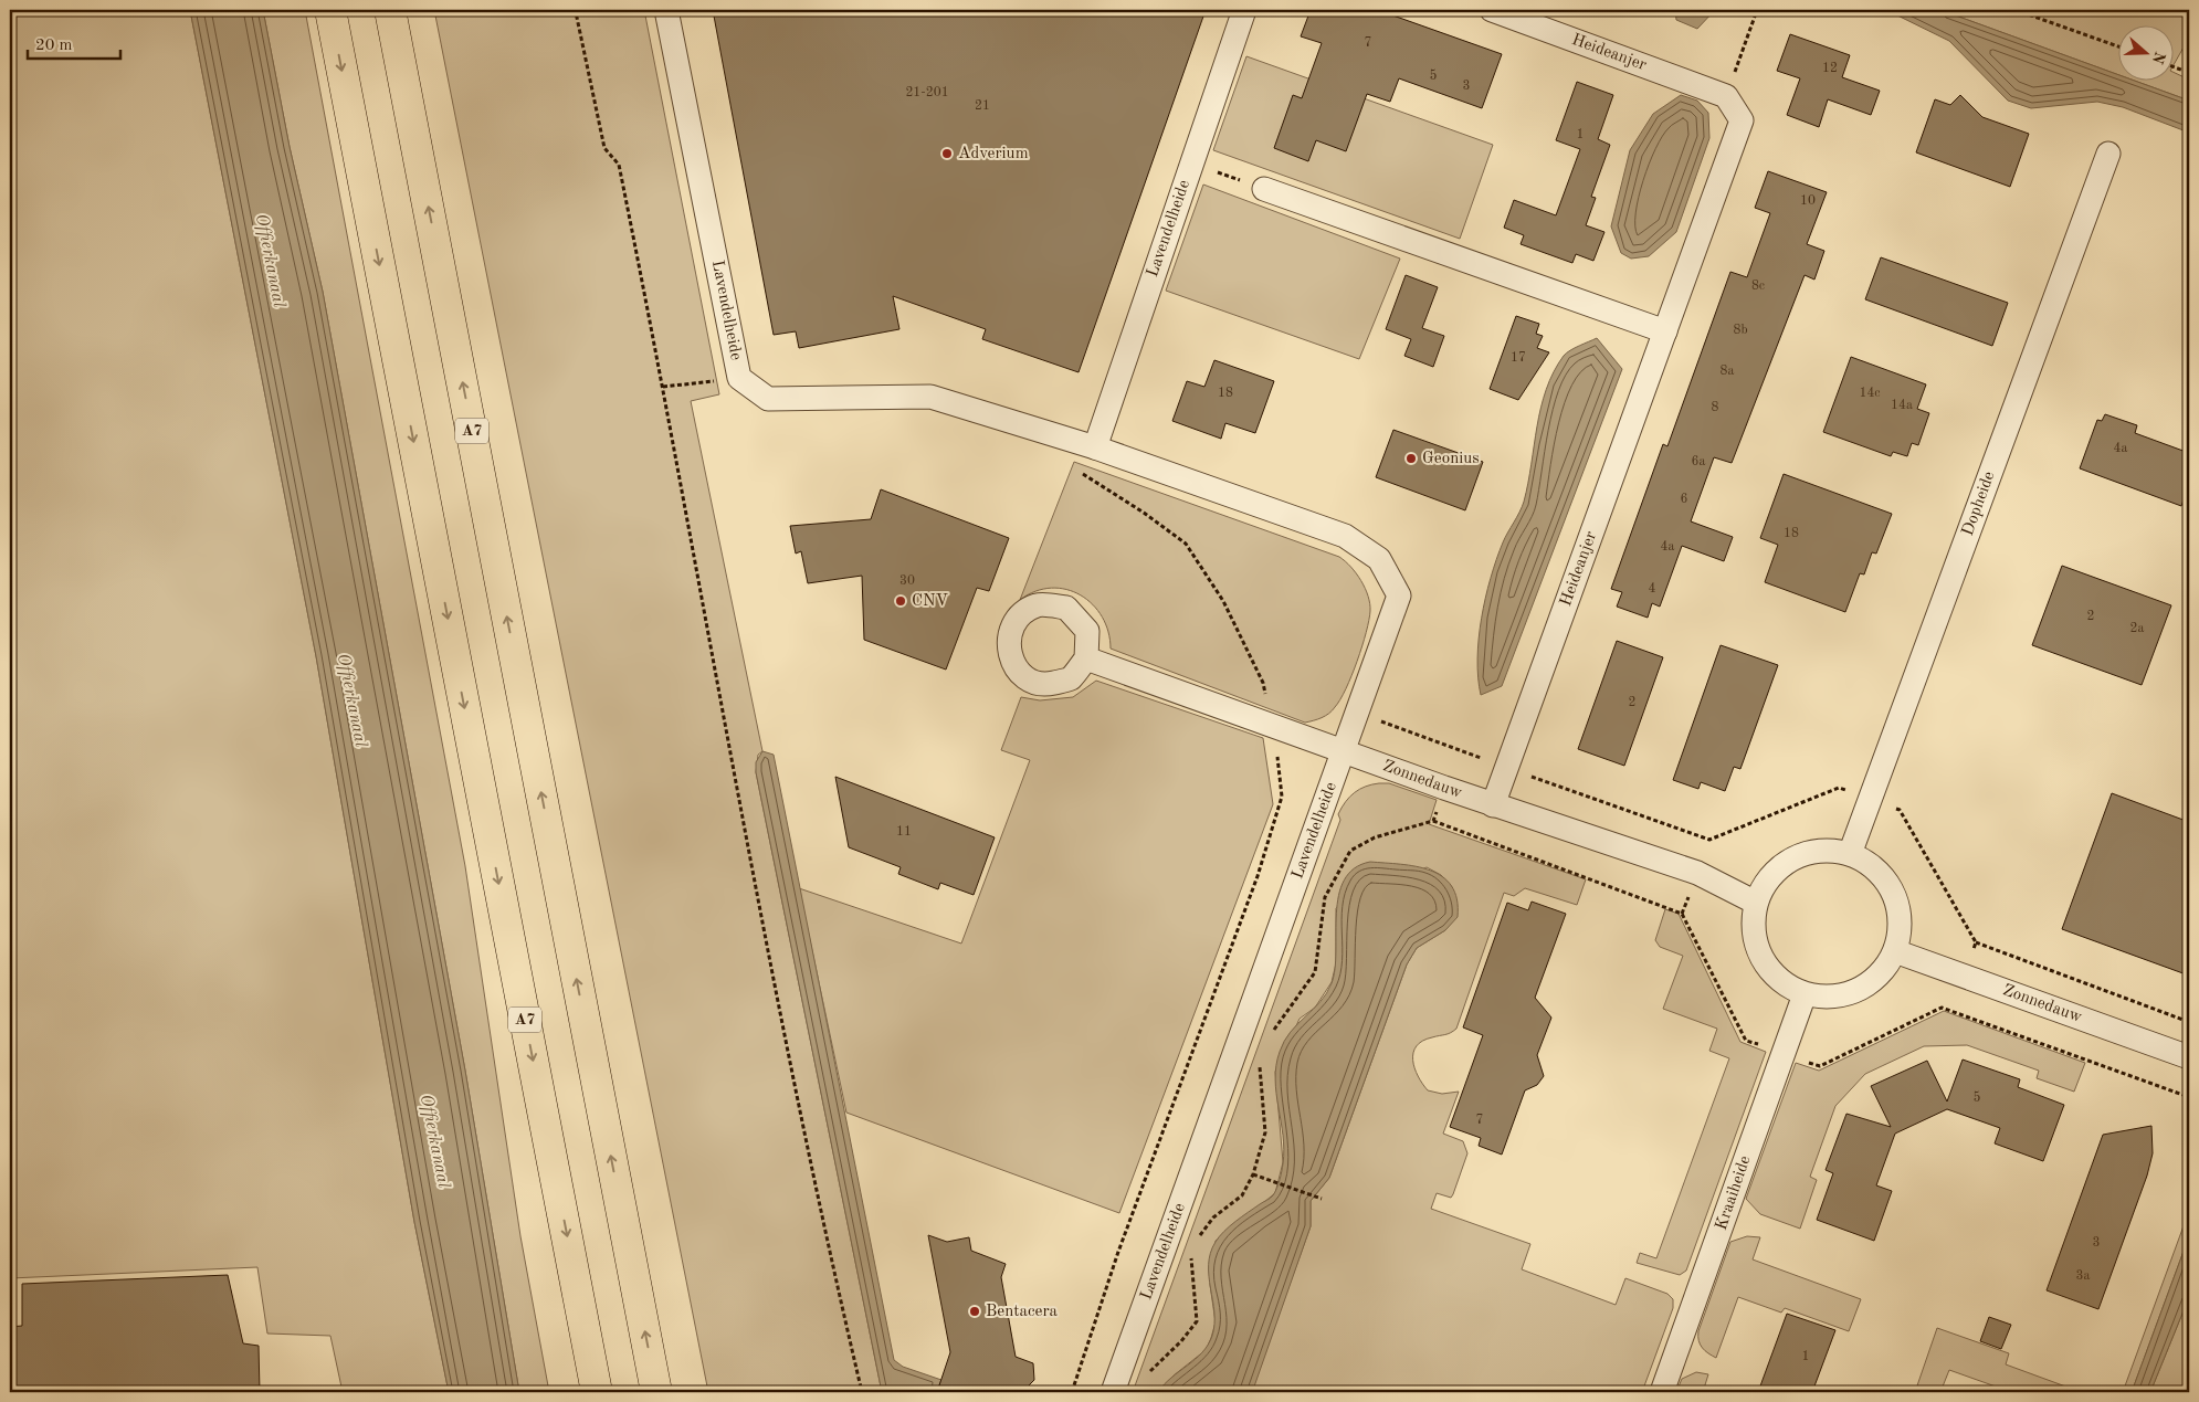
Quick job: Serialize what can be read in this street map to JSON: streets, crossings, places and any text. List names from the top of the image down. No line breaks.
{"streets":{"highway":["A7"],"street":["Heideanjer","Lavendelheide","Dopheide","Zonnedauw","Kraaiheide"]},"crossings":[["Heideanjer","Zonnedauw"],["Lavendelheide","Zonnedauw"],["Dopheide","Zonnedauw"],["Dopheide","Kraaiheide"],["Zonnedauw","Kraaiheide"]],"water":["Offierkanaal"],"places":["Adverium","Geonius","CNV","Bentacera"],"house_numbers":["7","12","5","3","21-201","21","1","10","8c","8b","17","8a","18","14c","14a","8","4a","6a","6","18","4a","30","4","2","2a","2","11","5","7","3","3a","1"],"scale_bar":"20 m","north":"right"}
